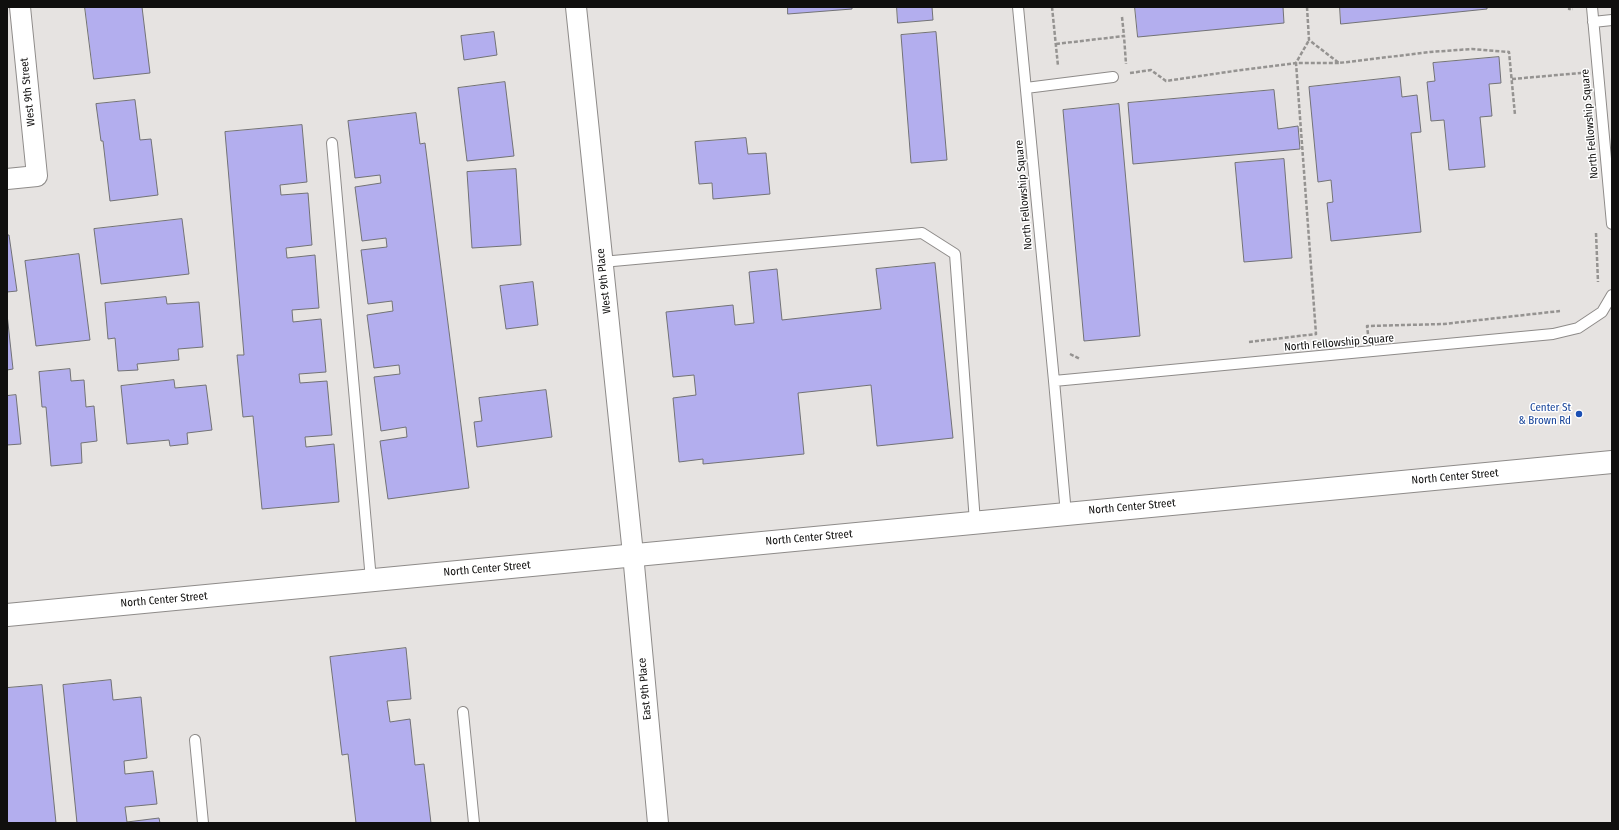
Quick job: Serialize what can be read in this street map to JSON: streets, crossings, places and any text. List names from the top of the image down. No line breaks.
{"streets":{"street":["West 9th Street","West 9th Place","North Center Street","East 9th Place"],"lane":["North Fellowship Square"]},"crossings":[["North Fellowship Square","North Center Street"],["West 9th Place","North Center Street"],["West 9th Place","East 9th Place"],["North Center Street","East 9th Place"]],"places":["Center St & Brown Rd"]}
